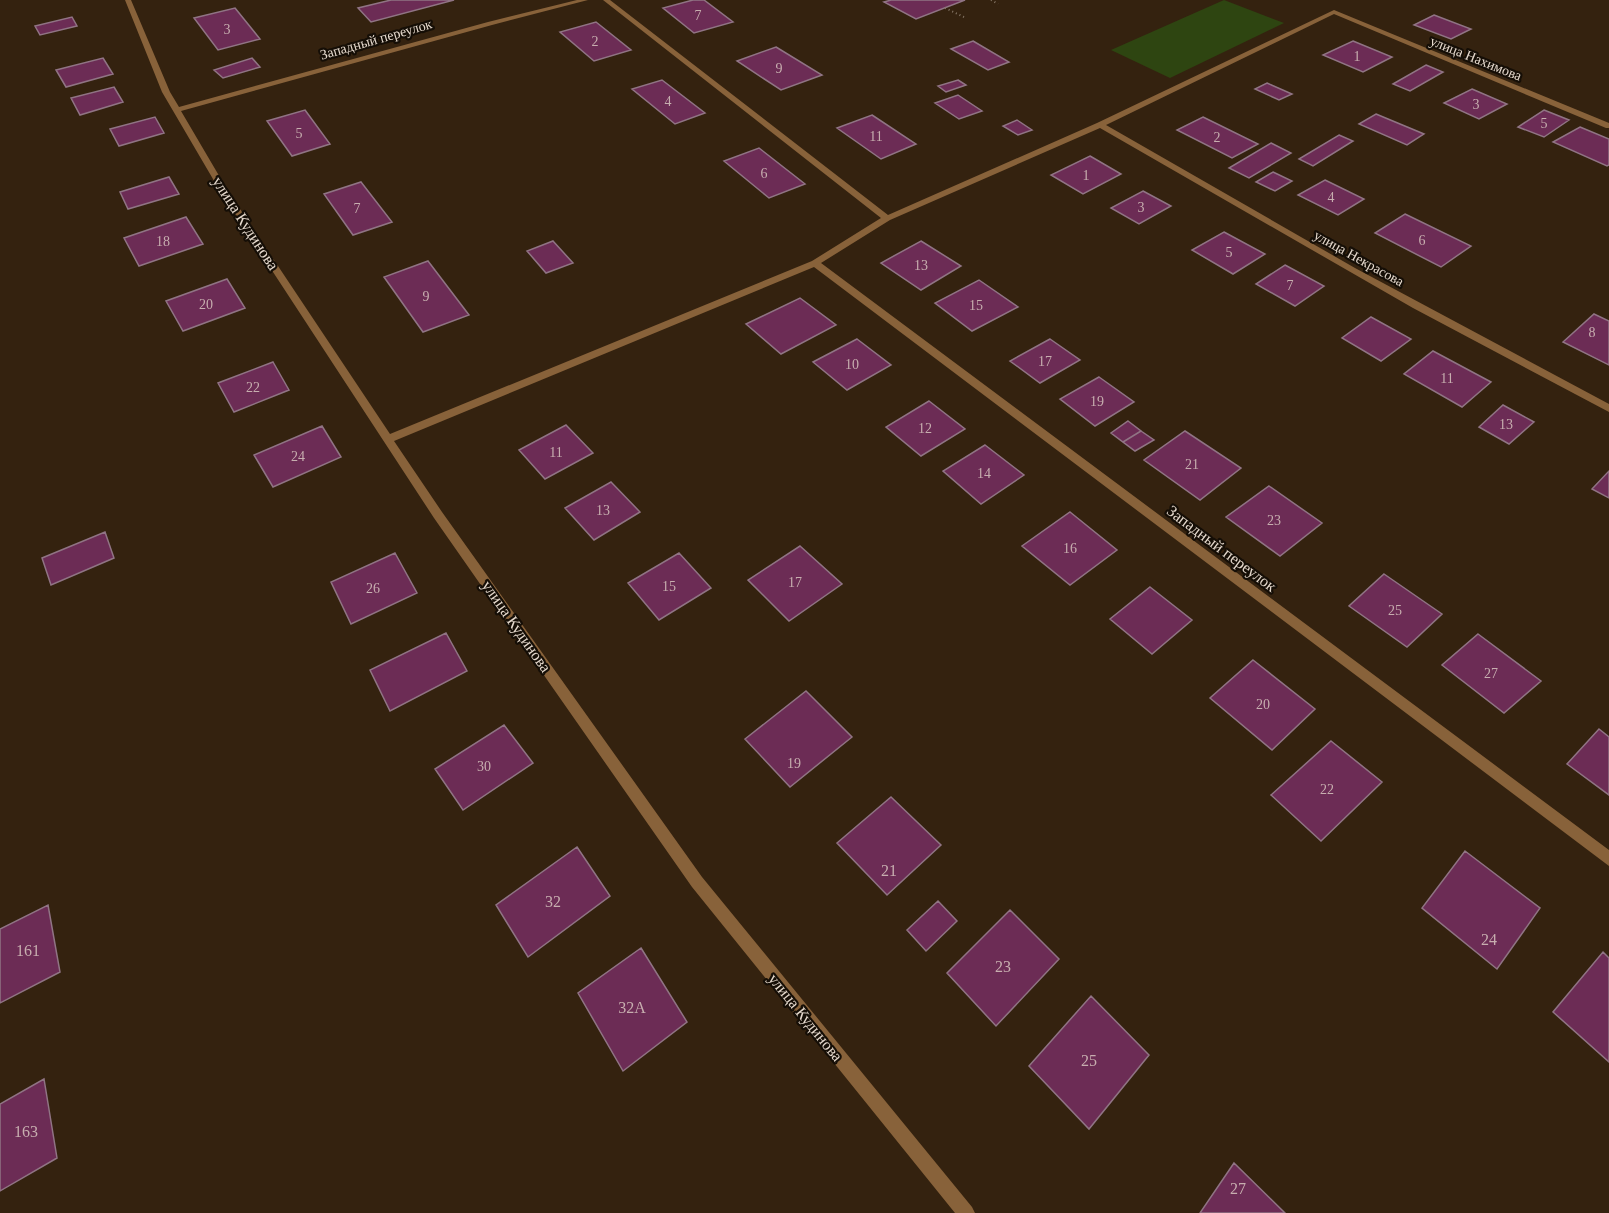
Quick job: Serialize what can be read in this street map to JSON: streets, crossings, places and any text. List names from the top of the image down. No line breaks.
{"streets":{"street":["Западный переулок","улица Нахимова","улица Кудинова","улица Некрасова"]},"crossings":[["Западный переулок","улица Кудинова"],["улица Нахимова","улица Некрасова"]],"house_numbers":["7","3","2","1","9","4","3","5","5","11","2","6","1","4","3","7","6","18","5","13","7","9","20","15","8","17","10","11","22","19","13","12","11","24","21","14","13","23","16","17","15","26","25","27","20","19","30","22","21","32","24","161","23","32А","25","163","27"]}
